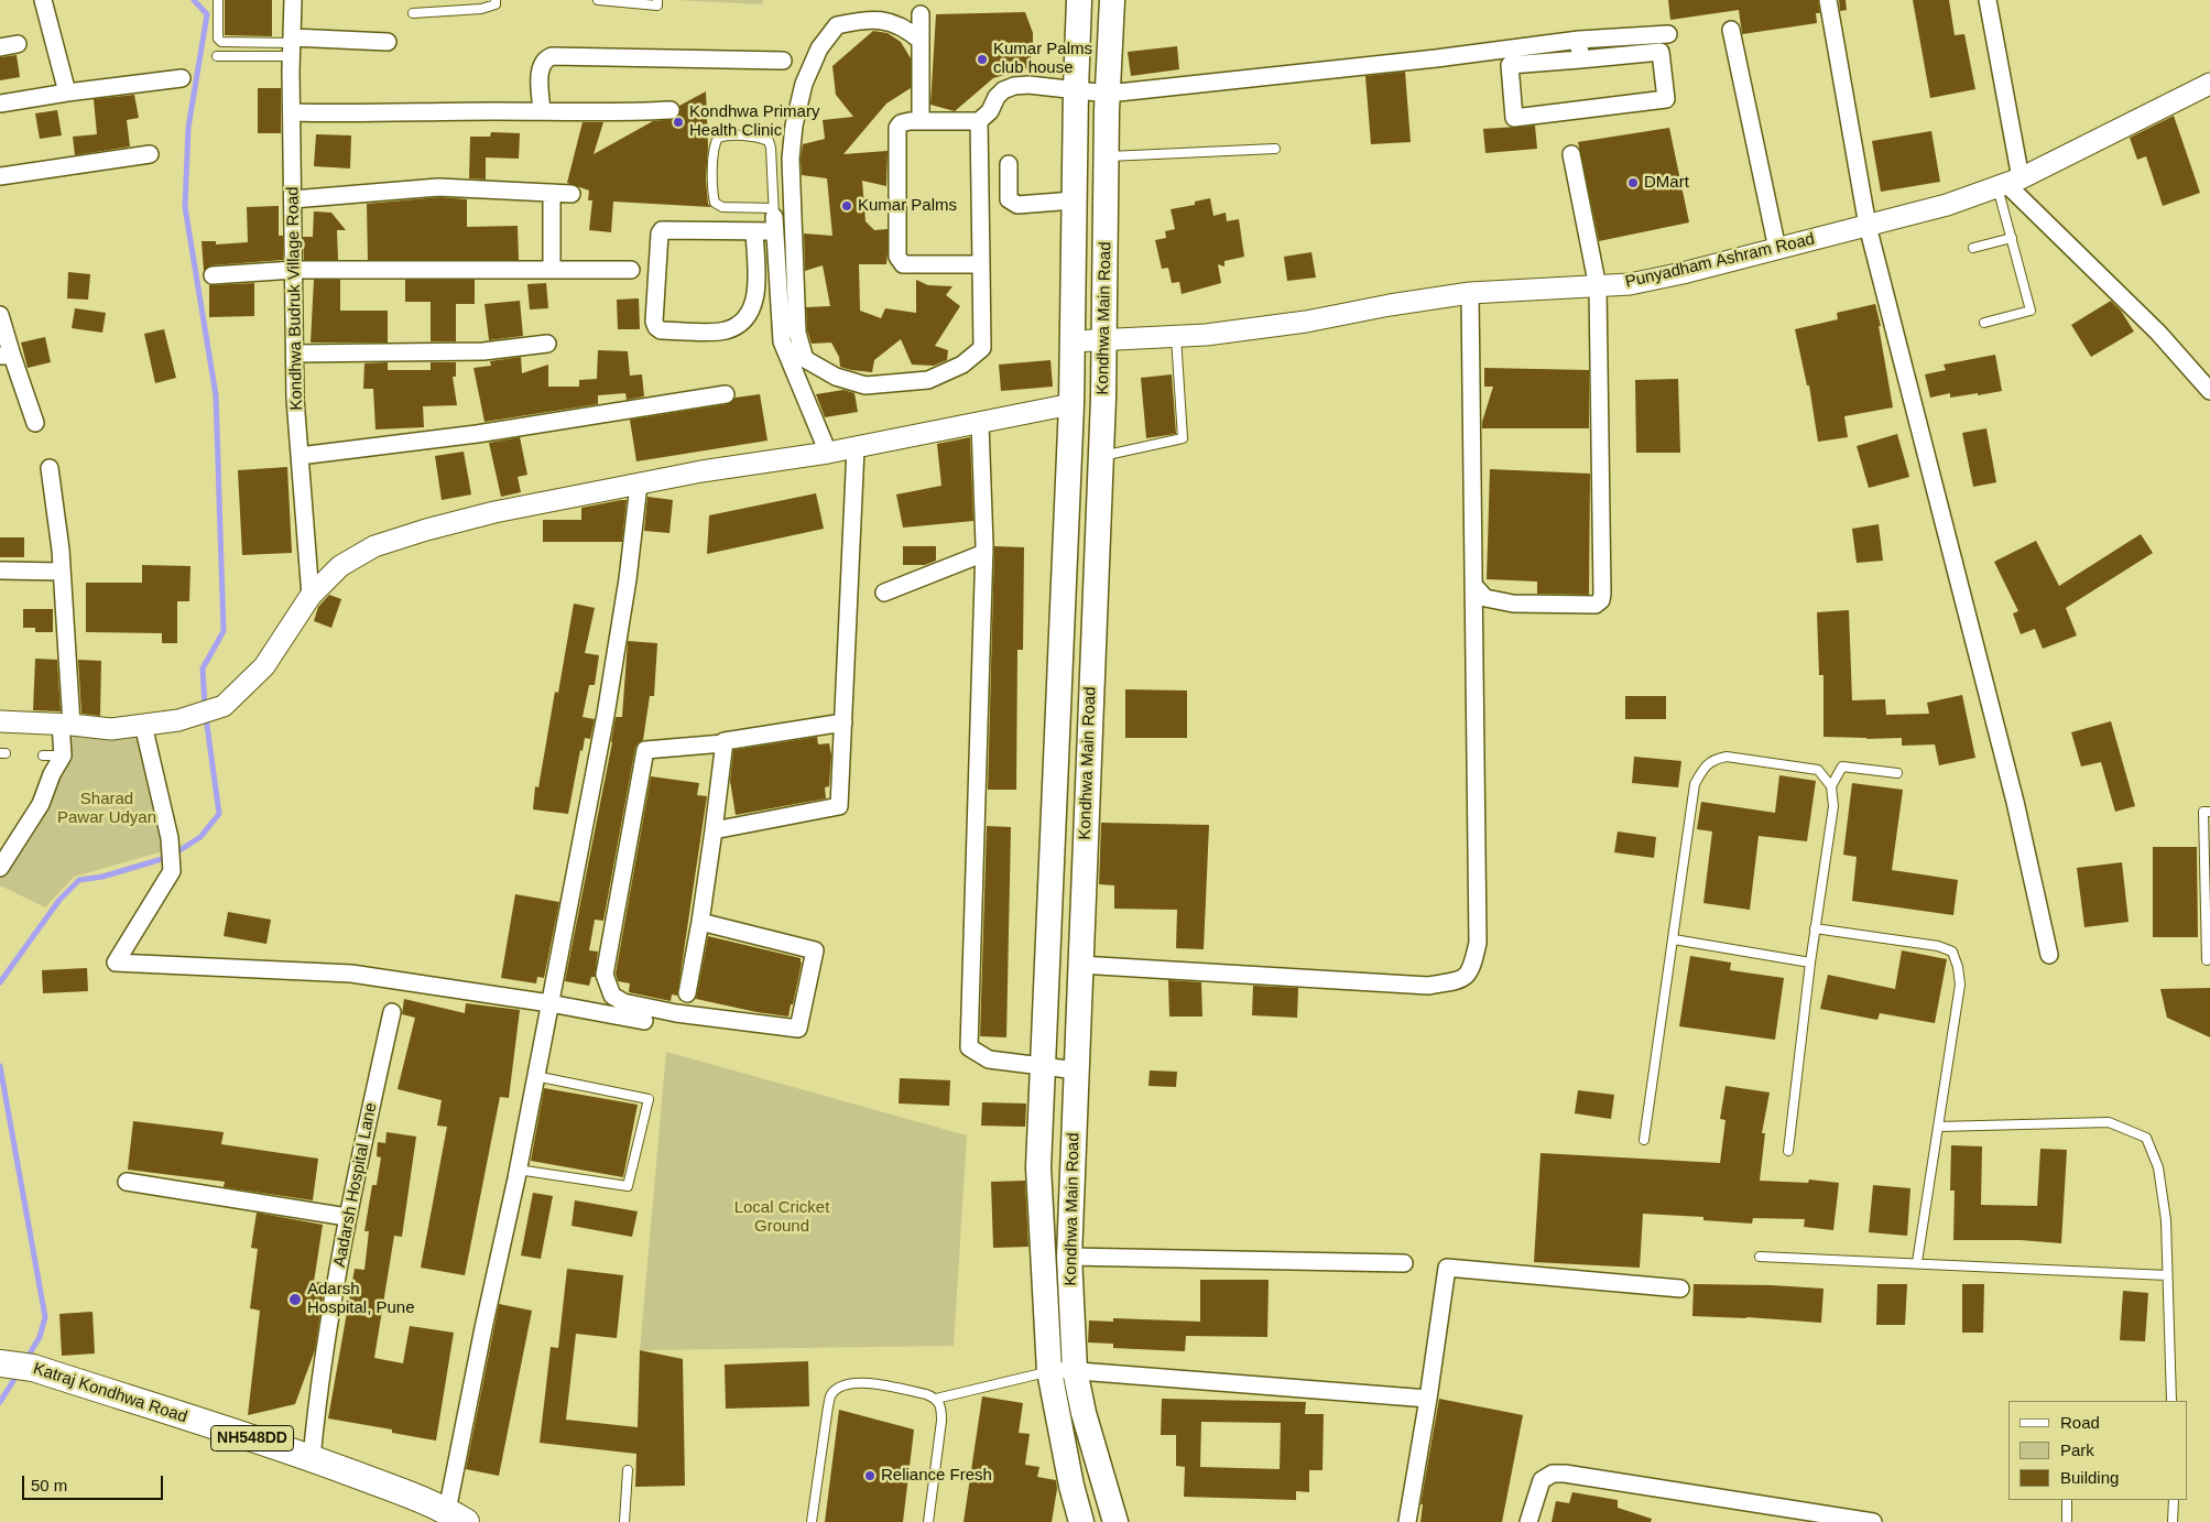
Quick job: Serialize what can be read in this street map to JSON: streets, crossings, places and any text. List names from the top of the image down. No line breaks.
{"streets":{"highway":["Katraj Kondhwa Road","NH548DD"],"main road":["Kondhwa Main Road"],"street":["Punyadham Ashram Road","Kondhwa Budruk Village Road","Aadarsh Hospital Lane"]},"crossings":[["Punyadham Ashram Road","Kondhwa Main Road"],["Aadarsh Hospital Lane","Katraj Kondhwa Road"]],"parks":["Sharad Pawar Udyan","Local Cricket Ground"],"places":["Kumar Palms club house","Kondhwa Primary Health Clinic","DMart","Kumar Palms","Adarsh Hospital, Pune","Reliance Fresh"],"legend":["Road","Park","Building"],"scale_bar":"50 m"}
